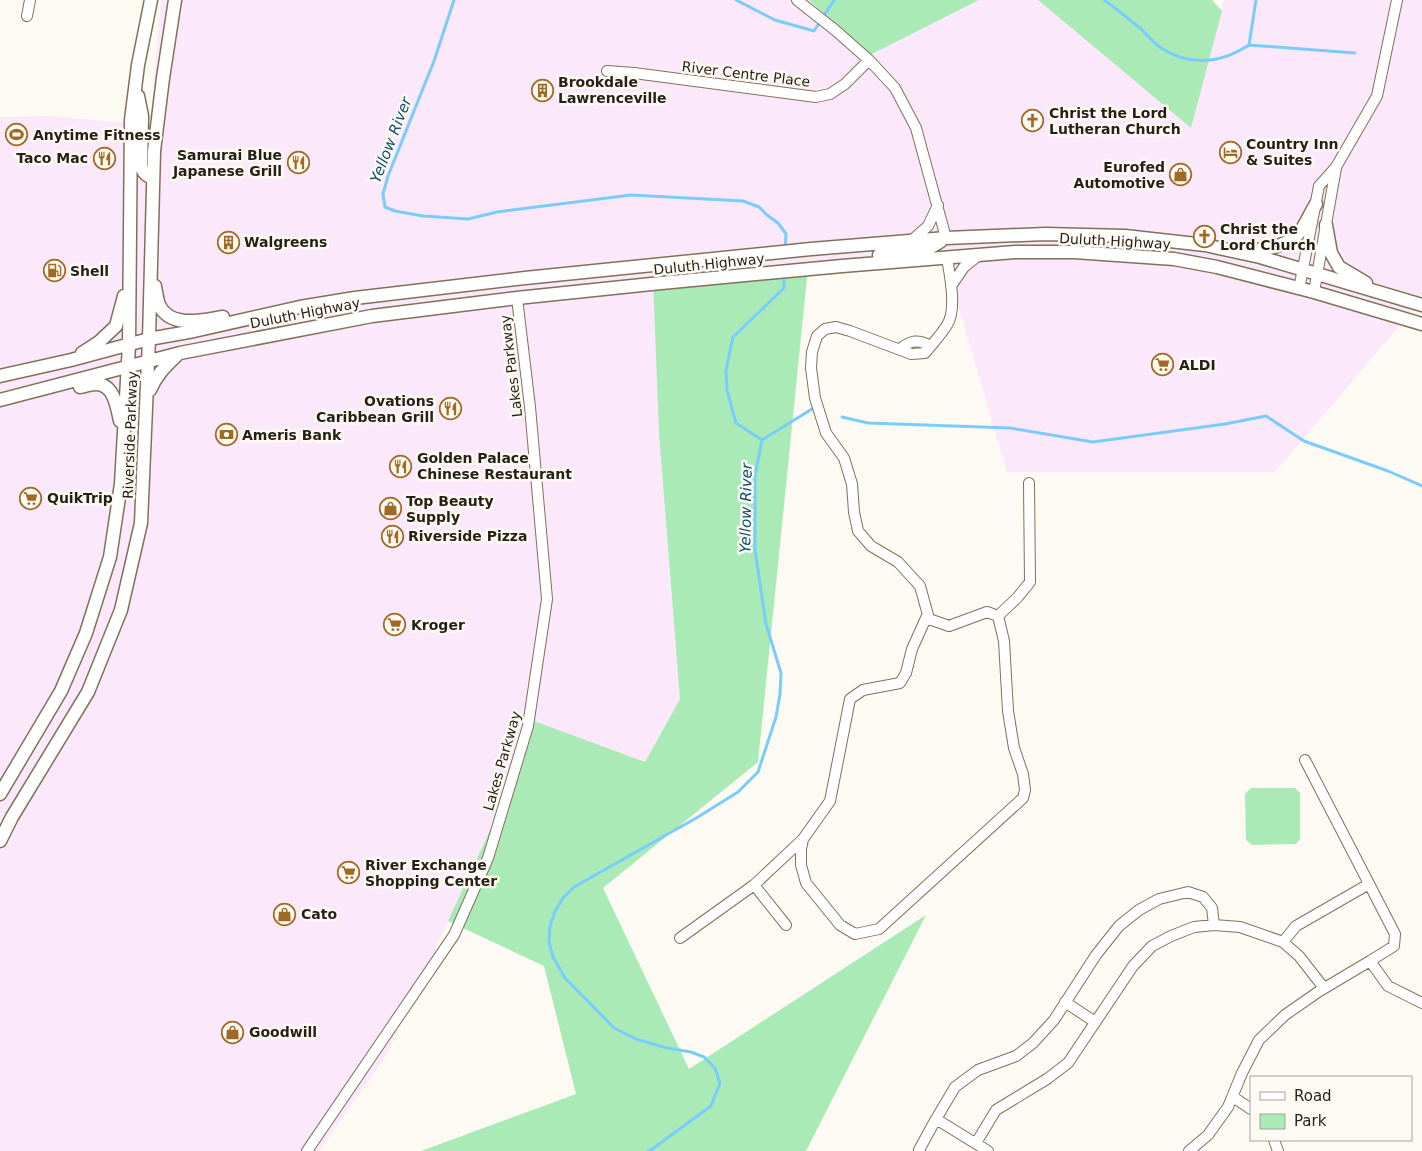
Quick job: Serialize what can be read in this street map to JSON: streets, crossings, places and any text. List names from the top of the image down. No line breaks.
{"streets":{"main road":["Duluth Highway","Riverside Parkway"],"street":["River Centre Place","Lakes Parkway"]},"crossings":[["Duluth Highway","Lakes Parkway"],["Duluth Highway","Riverside Parkway"]],"water":["Yellow River"],"places":{"building":["Brookdale Lawrenceville","Walgreens"],"church":["Christ the Lord Lutheran Church","Christ the Lord Church"],"sports":["Anytime Fitness"],"hotel":["Country Inn & Suites"],"restaurant":["Taco Mac","Samurai Blue Japanese Grill","Ovations Caribbean Grill","Golden Palace Chinese Restaurant","Riverside Pizza"],"shop":["Eurofed Automotive","Top Beauty Supply","Cato","Goodwill"],"fuel station":["Shell"],"supermarket":["ALDI","QuikTrip","Kroger","River Exchange Shopping Center"],"bank":["Ameris Bank"]},"legend":["Road","Park"]}
